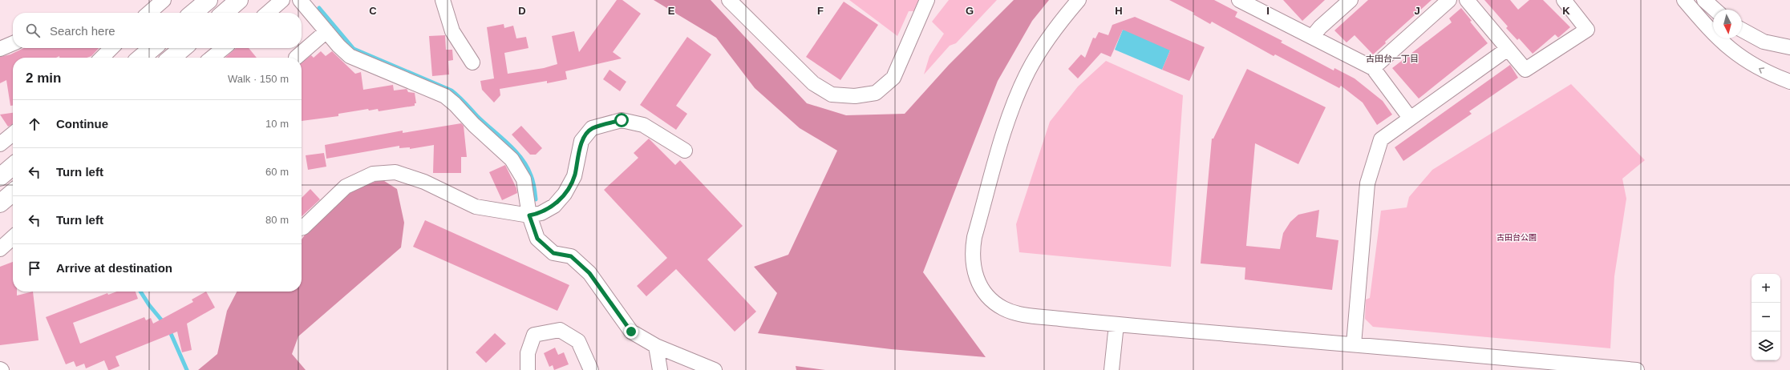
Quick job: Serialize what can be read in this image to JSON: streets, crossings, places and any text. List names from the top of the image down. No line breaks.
{"districts":["古田台一丁目"],"parks":["古田台公園"],"north":"bottom","page":{"search":"Search here","heading":["2 min","Walk · 150 m"],"list":[["Continue","10 m"],["Turn left","60 m"],["Turn left","80 m"],"Arrive at destination"],"map_buttons":["+","−"]},"grid":{"columns":["C","D","E","F","G","H","I","J","K"]}}
